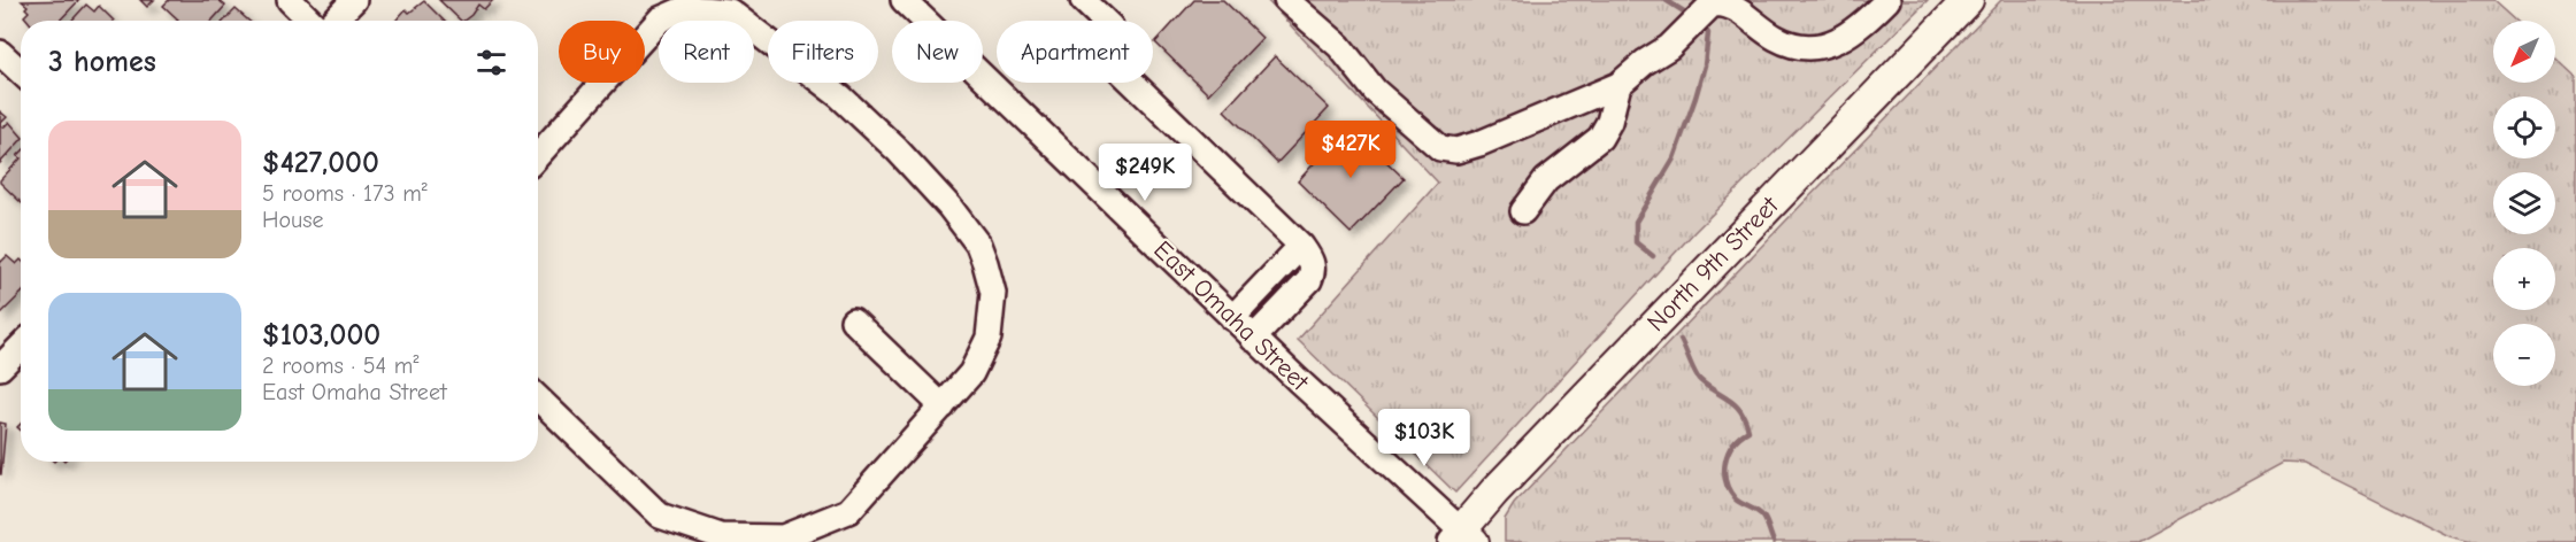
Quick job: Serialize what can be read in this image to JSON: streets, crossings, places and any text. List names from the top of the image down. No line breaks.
{"streets":{"main road":["North 9th Street"],"street":["East Omaha Street"]},"crossings":[["North 9th Street","East Omaha Street"]],"north":"bottom left","page":{"map_buttons":["+","−"],"chip":["Buy","Rent","Filters","New","Apartment"],"heading":"3 homes","list":[{"name":"$427,000","note":"5 rooms · 173 m² · House"},{"name":"$103,000","note":"2 rooms · 54 m² · East Omaha Street"}],"price":["$427K","$249K","$103K"]}}
